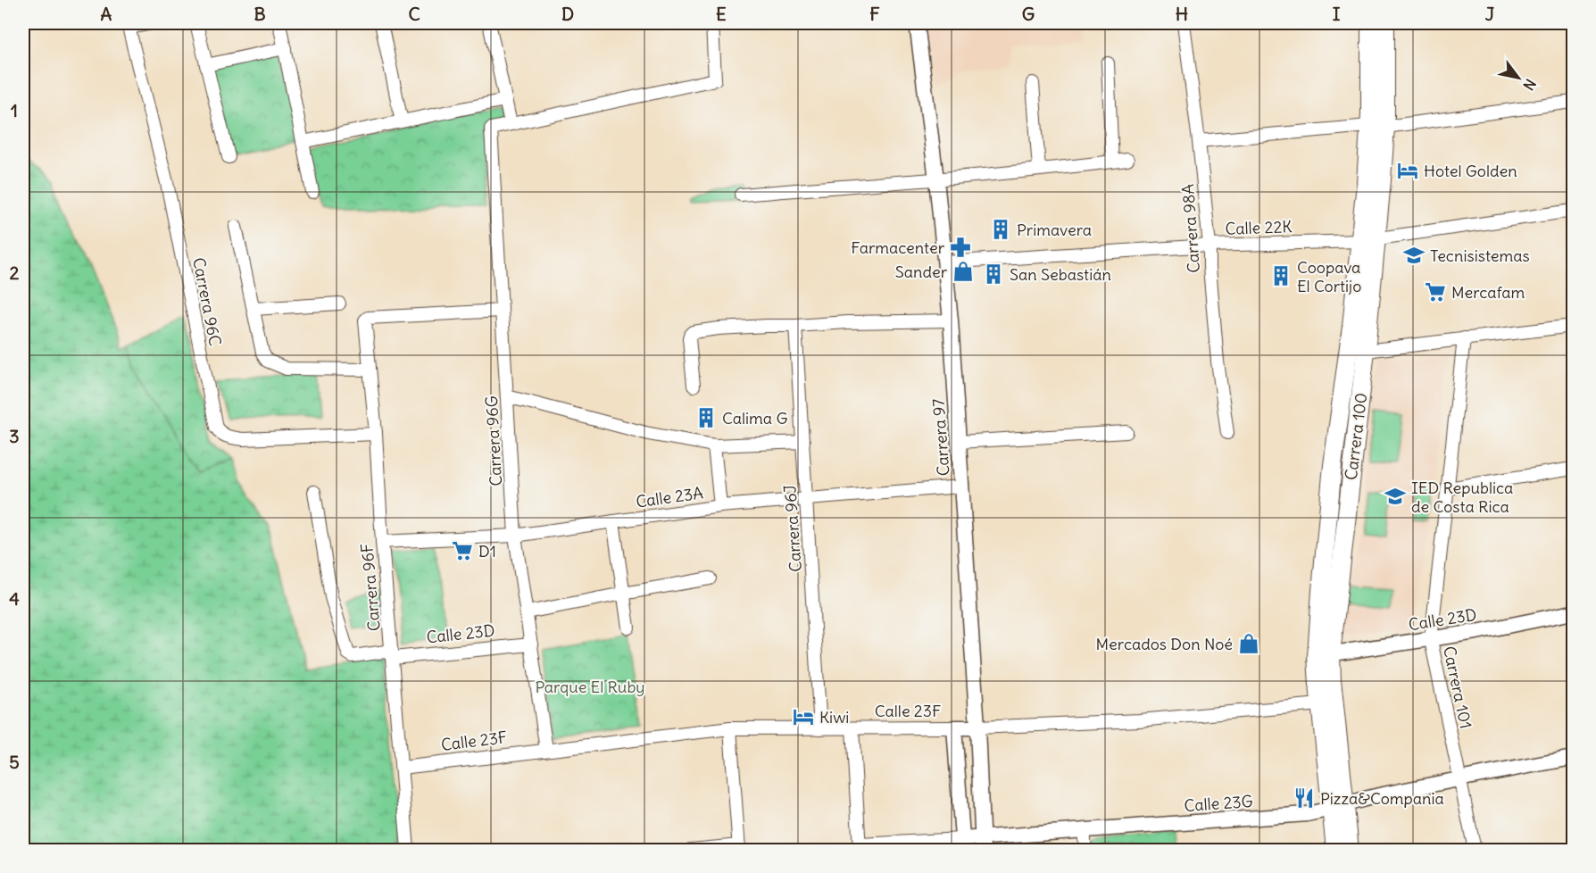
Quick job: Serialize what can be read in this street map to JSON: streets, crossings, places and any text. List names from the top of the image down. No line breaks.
{"streets":{"main road":["Carrera 100"],"street":["Calle 22K","Carrera 98A","Carrera 96C","Carrera 97","Carrera 96G","Calle 23A","Carrera 96J","Carrera 96F","Calle 23D","Carrera 101","Calle 23F","Calle 23G"]},"crossings":[["Calle 22K","Carrera 98A"],["Calle 22K","Carrera 100"],["Calle 22K","Carrera 97"],["Carrera 96C","Carrera 96F"],["Carrera 100","Calle 23D"],["Carrera 100","Calle 23F"],["Carrera 100","Calle 23G"],["Carrera 97","Calle 23A"],["Carrera 97","Calle 23F"],["Carrera 97","Calle 23G"],["Carrera 96G","Calle 23A"],["Carrera 96G","Carrera 96F"],["Carrera 96G","Calle 23D"],["Carrera 96G","Calle 23F"],["Calle 23A","Carrera 96J"],["Calle 23A","Carrera 96F"],["Carrera 96J","Calle 23F"],["Carrera 96F","Calle 23D"],["Carrera 96F","Calle 23F"],["Calle 23D","Carrera 101"],["Carrera 101","Calle 23G"]],"parks":["Parque El Ruby"],"places":{"hotel":["Hotel Golden","Kiwi"],"building":["Primavera","San Sebastián","Coopava El Cortijo","Calima G"],"pharmacy":["Farmacenter"],"school or university":["Tecnisistemas","IED Republica de Costa Rica"],"shop":["Sander","Mercados Don Noé"],"supermarket":["Mercafam","D1"],"restaurant":["Pizza&Compania"]},"north":"bottom right","grid":{"columns":["A","B","C","D","E","F","G","H","I","J"],"rows":["1","2","3","4","5"]}}
